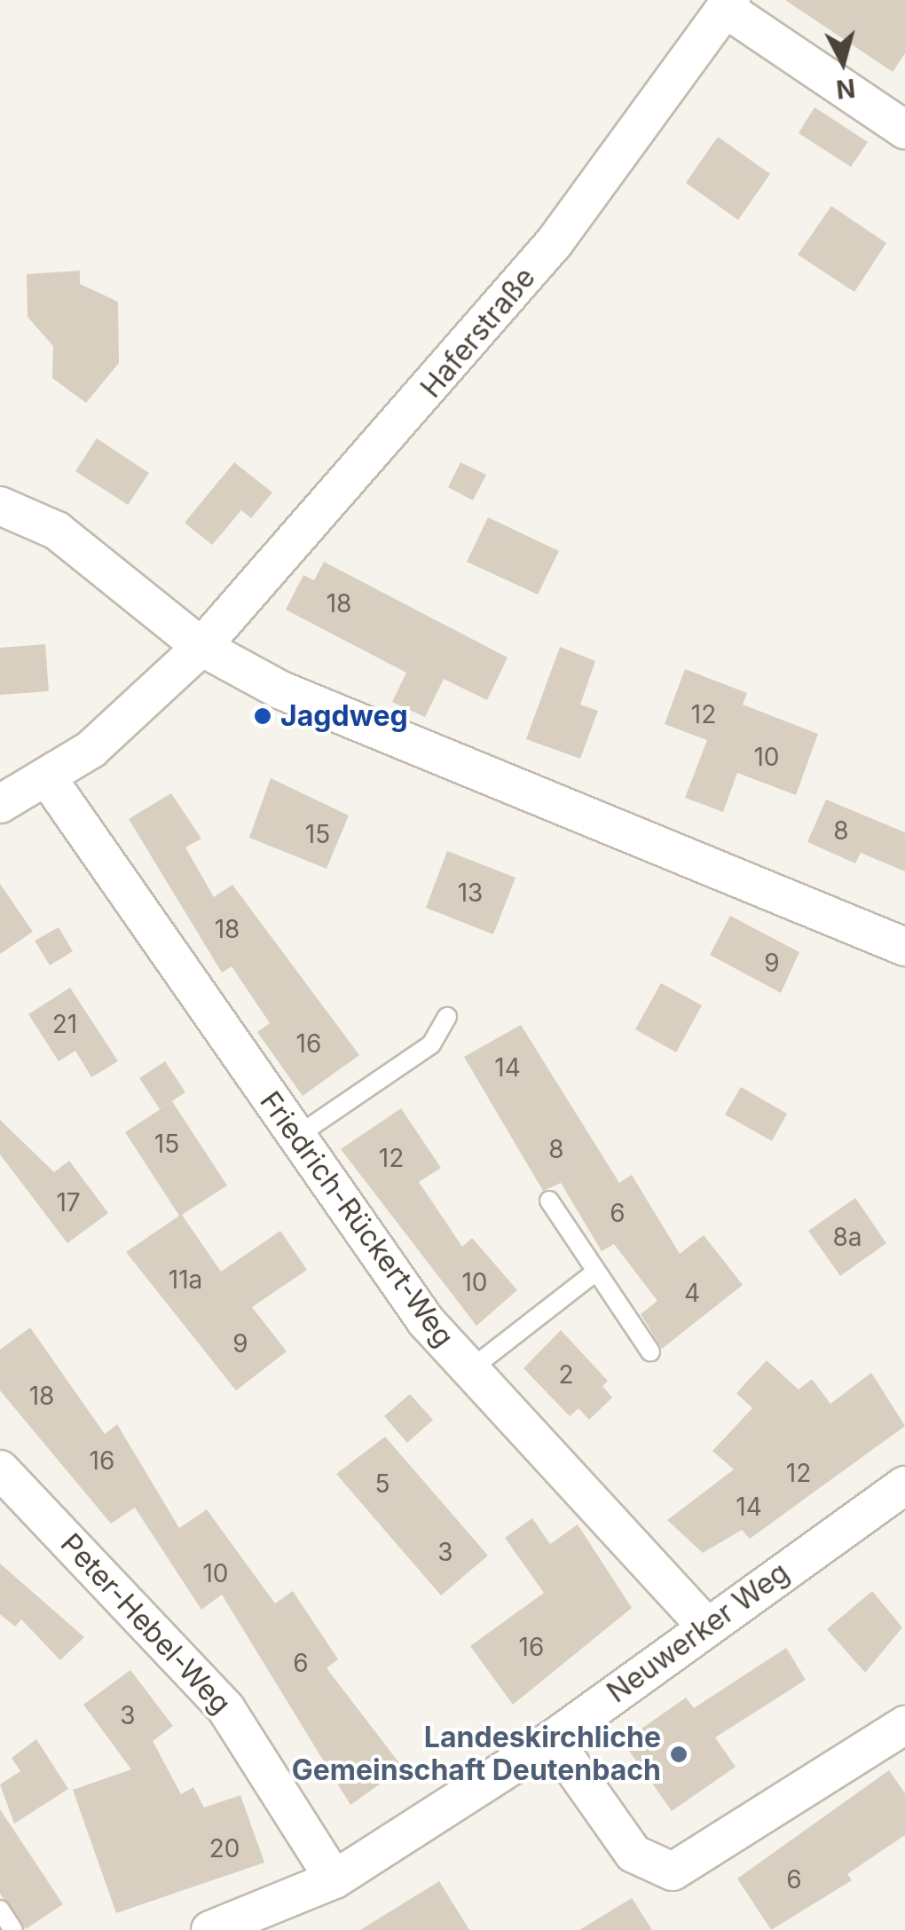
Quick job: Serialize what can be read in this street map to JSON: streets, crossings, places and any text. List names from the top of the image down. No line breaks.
{"streets":{"street":["Haferstraße","Friedrich-Rückert-Weg","Peter-Hebel-Weg","Neuwerker Weg"]},"crossings":[["Haferstraße","Friedrich-Rückert-Weg"],["Friedrich-Rückert-Weg","Neuwerker Weg"],["Peter-Hebel-Weg","Neuwerker Weg"]],"places":["Jagdweg","Landeskirchliche Gemeinschaft Deutenbach"],"house_numbers":["18","12","10","8","15","13","18","9","21","16","14","15","8","12","17","6","8a","11a","10","4","9","2","18","16","12","5","14","3","10","16","6","3","20","6"],"north":"bottom"}
